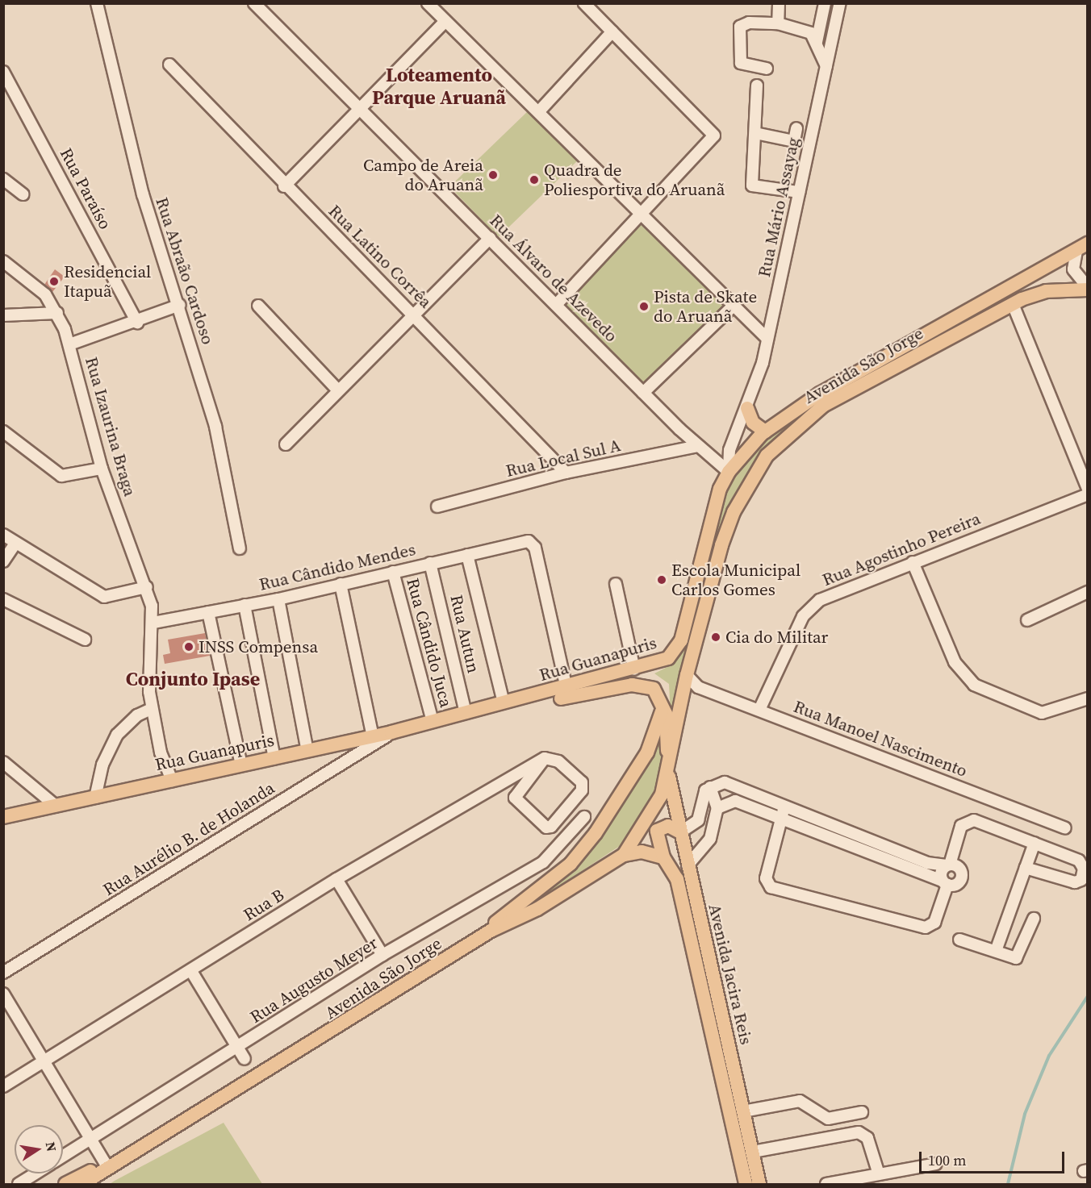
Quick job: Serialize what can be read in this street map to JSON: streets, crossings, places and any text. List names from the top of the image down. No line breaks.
{"streets":{"main road":["Avenida São Jorge","Rua Guanapuris","Avenida Jacira Reis"],"street":["Rua Paraíso","Rua Mário Assayag","Rua Latino Corrêa","Rua Abraão Cardoso","Rua Álvaro de Azevedo","Rua Izaurina Braga","Rua Local Sul A","Rua Agostinho Pereira","Rua Cândido Mendes","Rua Autun","Rua Cândido Juca","Rua Manoel Nascimento","Rua Aurélio B. de Holanda","Rua B","Rua Augusto Meyer"]},"crossings":[["Rua Mário Assayag","Rua Álvaro de Azevedo"],["Rua Mário Assayag","Avenida São Jorge"],["Rua Latino Corrêa","Rua Local Sul A"],["Rua Álvaro de Azevedo","Avenida São Jorge"],["Rua Álvaro de Azevedo","Rua Local Sul A"],["Avenida São Jorge","Rua Guanapuris"],["Avenida São Jorge","Rua Manoel Nascimento"],["Avenida São Jorge","Avenida Jacira Reis"],["Rua Izaurina Braga","Rua Cândido Mendes"],["Rua Izaurina Braga","Rua Guanapuris"],["Rua Agostinho Pereira","Rua Manoel Nascimento"],["Rua Cândido Mendes","Rua Autun"],["Rua Cândido Mendes","Rua Cândido Juca"],["Rua Cândido Mendes","Rua Guanapuris"],["Rua Autun","Rua Guanapuris"],["Rua Cândido Juca","Rua Guanapuris"],["Rua Guanapuris","Rua Aurélio B. de Holanda"]],"districts":["Loteamento Parque Aruanã","Conjunto Ipase"],"places":["Campo de Areia do Aruanã","Quadra de Poliesportiva do Aruanã","Residencial Itapuã","Pista de Skate do Aruanã","Escola Municipal Carlos Gomes","Cia do Militar","INSS Compensa"],"scale_bar":"100 m","north":"right"}
